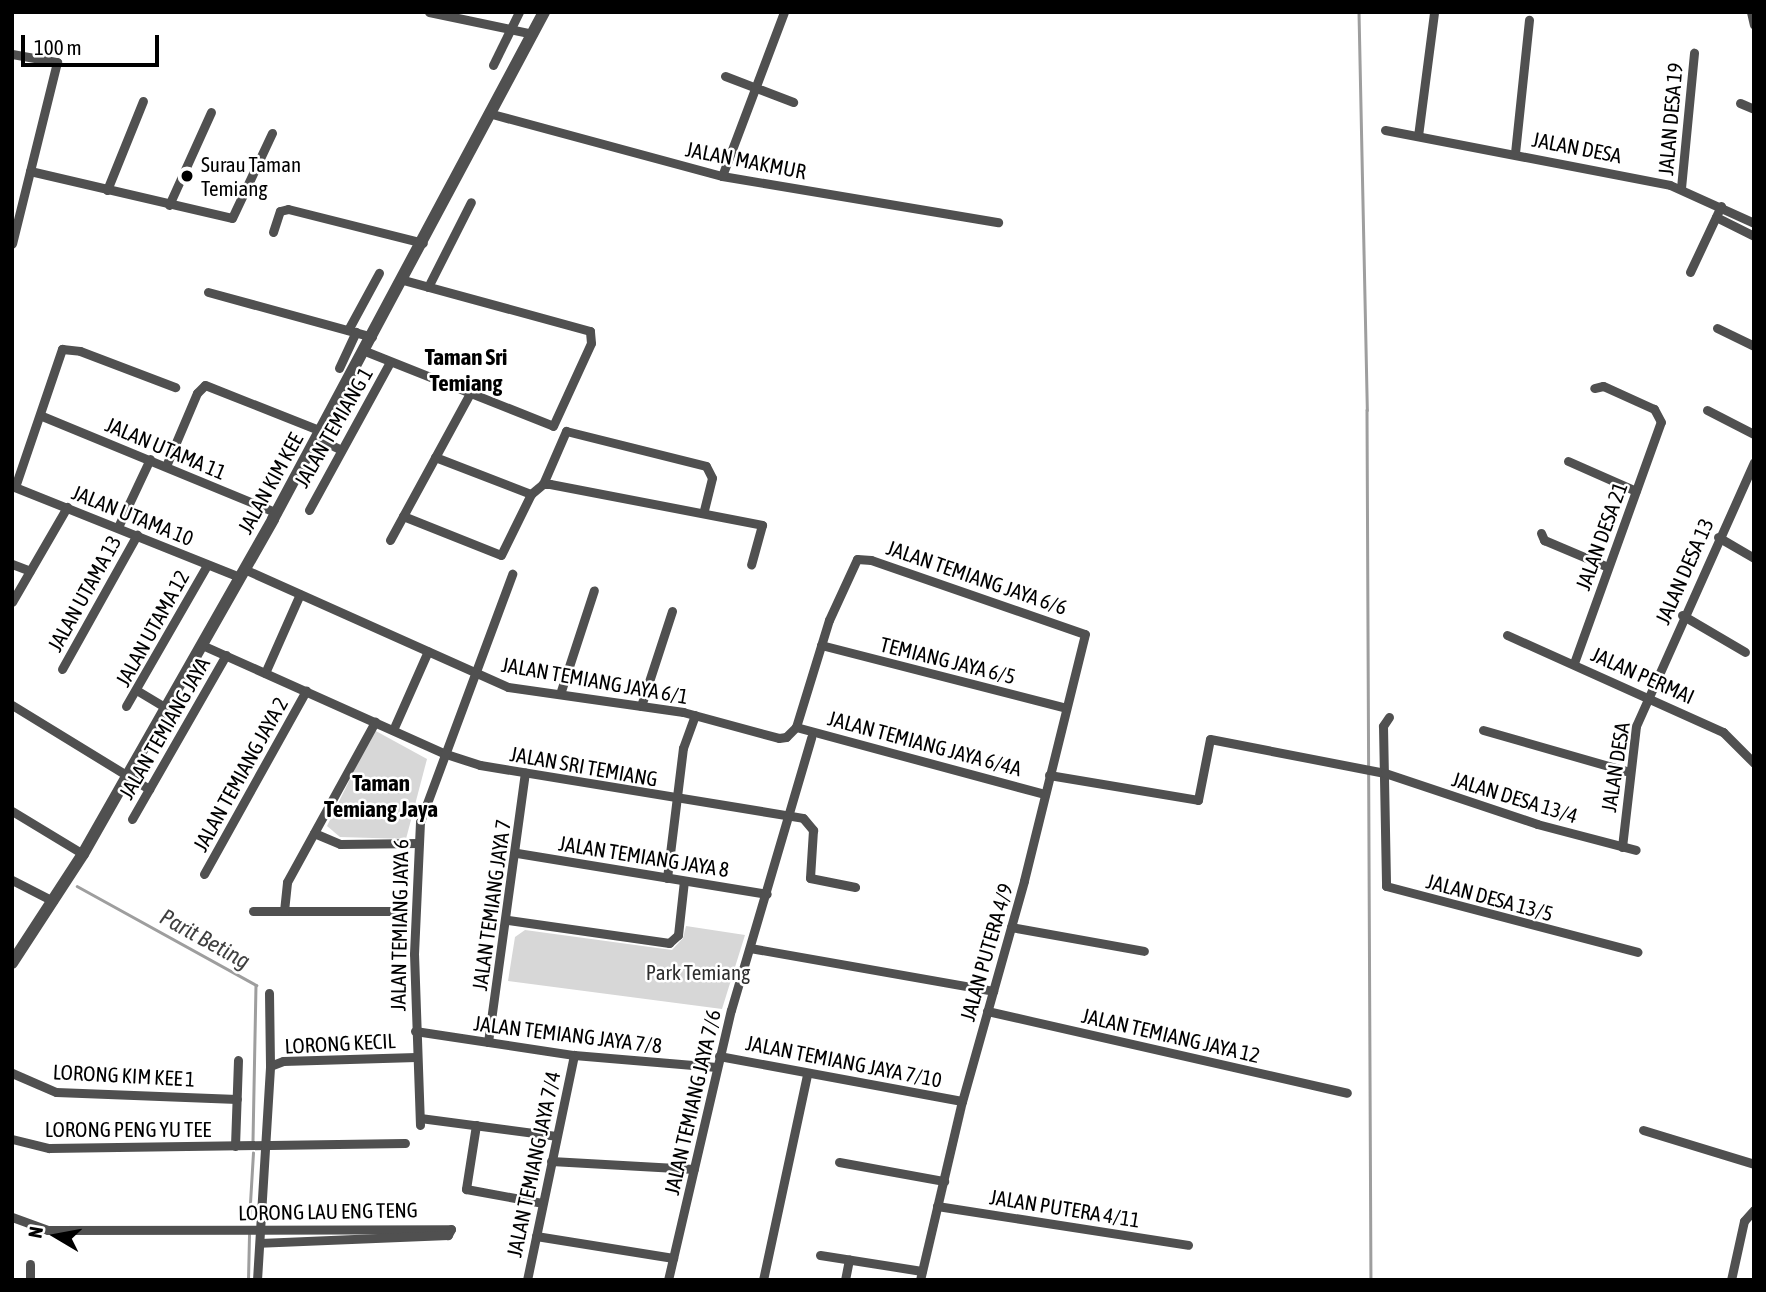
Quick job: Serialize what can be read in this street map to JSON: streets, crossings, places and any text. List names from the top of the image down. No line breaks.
{"streets":{"street":["JALAN DESA 19","JALAN DESA","JALAN MAKMUR","JALAN TEMIANG 1","JALAN UTAMA 11","JALAN KIM KEE","JALAN UTAMA 10","JALAN DESA 21","JALAN DESA 13","JALAN TEMIANG JAYA 6/6","JALAN UTAMA 13","JALAN UTAMA 12","TEMIANG JAYA 6/5","JALAN PERMAI","JALAN TEMIANG JAYA 6/1","JALAN TEMIANG JAYA","JALAN TEMIANG JAYA 6/4A","JALAN SRI TEMIANG","JALAN TEMIANG JAYA 2","JALAN DESA 13/4","JALAN TEMIANG JAYA 8","JALAN DESA 13/5","JALAN TEMIANG JAYA 7","JALAN TEMIANG JAYA 6","JALAN PUTERA 4/9","JALAN TEMIANG JAYA 7/8","JALAN TEMIANG JAYA 12","LORONG KECIL","JALAN TEMIANG JAYA 7/10","LORONG KIM KEE 1","JALAN TEMIANG JAYA 7/6","LORONG PENG YU TEE","JALAN TEMIANG JAYA 7/4","JALAN PUTERA 4/11","LORONG LAU ENG TENG"]},"crossings":[["JALAN DESA 19","JALAN DESA"],["JALAN DESA","JALAN DESA 13"],["JALAN DESA","JALAN PERMAI"],["JALAN DESA","JALAN DESA 13/4"],["JALAN MAKMUR","JALAN KIM KEE"],["JALAN UTAMA 11","JALAN KIM KEE"],["JALAN KIM KEE","JALAN UTAMA 10"],["JALAN KIM KEE","JALAN TEMIANG JAYA 6/1"],["JALAN KIM KEE","JALAN SRI TEMIANG"],["JALAN UTAMA 10","JALAN UTAMA 13"],["JALAN UTAMA 10","JALAN UTAMA 12"],["JALAN UTAMA 10","JALAN TEMIANG JAYA 6/1"],["JALAN DESA 21","JALAN PERMAI"],["JALAN DESA 13","JALAN PERMAI"],["JALAN TEMIANG JAYA 6/6","TEMIANG JAYA 6/5"],["JALAN TEMIANG JAYA 6/6","JALAN PUTERA 4/9"],["TEMIANG JAYA 6/5","JALAN PUTERA 4/9"],["JALAN TEMIANG JAYA 6/1","JALAN TEMIANG JAYA 6/4A"],["JALAN TEMIANG JAYA 6/1","JALAN TEMIANG JAYA 6"],["JALAN TEMIANG JAYA","JALAN SRI TEMIANG"],["JALAN TEMIANG JAYA 6/4A","JALAN PUTERA 4/9"],["JALAN SRI TEMIANG","JALAN TEMIANG JAYA 2"],["JALAN SRI TEMIANG","JALAN TEMIANG JAYA 7"],["JALAN SRI TEMIANG","JALAN TEMIANG JAYA 6"],["JALAN SRI TEMIANG","JALAN TEMIANG JAYA 7/6"],["JALAN DESA 13/4","JALAN DESA 13/5"],["JALAN DESA 13/4","JALAN PUTERA 4/9"],["JALAN TEMIANG JAYA 8","JALAN TEMIANG JAYA 7"],["JALAN TEMIANG JAYA 8","JALAN TEMIANG JAYA 7/6"],["JALAN TEMIANG JAYA 7","JALAN TEMIANG JAYA 7/8"],["JALAN TEMIANG JAYA 6","JALAN TEMIANG JAYA 7/8"],["JALAN TEMIANG JAYA 6","LORONG KECIL"],["JALAN PUTERA 4/9","JALAN TEMIANG JAYA 12"],["JALAN PUTERA 4/9","JALAN TEMIANG JAYA 7/10"],["JALAN PUTERA 4/9","JALAN PUTERA 4/11"],["JALAN TEMIANG JAYA 7/8","JALAN TEMIANG JAYA 7/6"],["JALAN TEMIANG JAYA 7/8","JALAN TEMIANG JAYA 7/4"],["LORONG KECIL","LORONG PENG YU TEE"],["LORONG KECIL","LORONG LAU ENG TENG"],["JALAN TEMIANG JAYA 7/10","JALAN TEMIANG JAYA 7/6"]],"districts":["Taman Sri Temiang","Taman Temiang Jaya"],"water":["Parit Beting"],"parks":["Park Temiang"],"places":["Surau Taman Temiang"],"scale_bar":"100 m","north":"left"}
